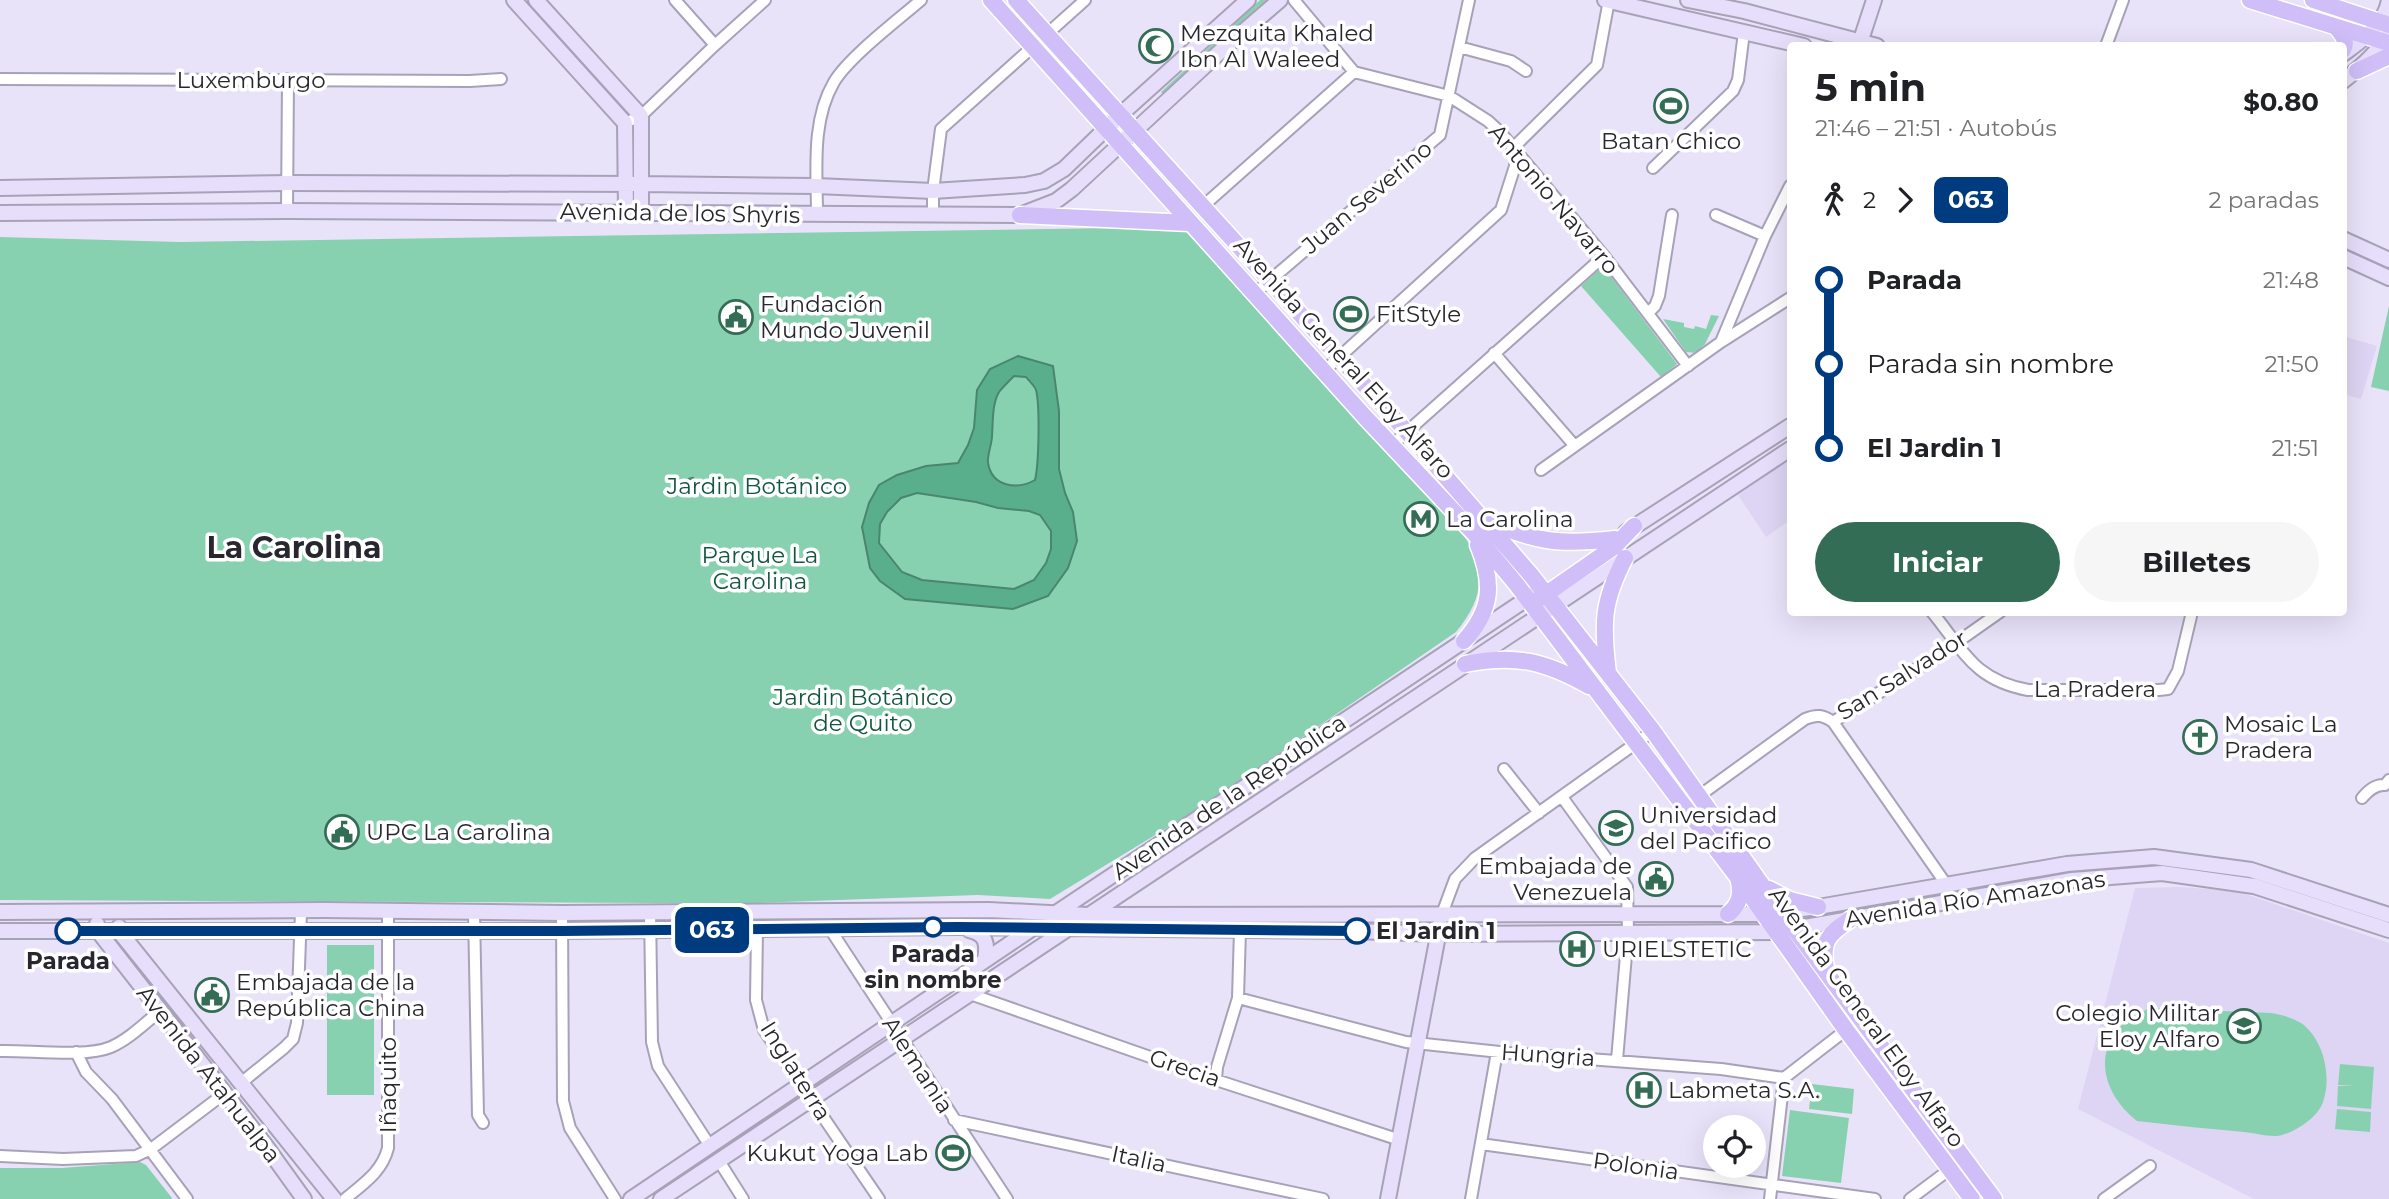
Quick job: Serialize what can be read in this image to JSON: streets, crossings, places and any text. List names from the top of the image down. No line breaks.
{"streets":{"main road":["Avenida de los Shyris","Avenida General Eloy Alfaro","Avenida de la República","Avenida Río Amazonas","Avenida Atahualpa"],"street":["Luxemburgo","Juan Severino","Antonio Navarro","San Salvador","La Pradera","Hungria","Alemania","Grecia","Inglaterra","Iñaquito","Italia","Polonia"]},"crossings":[["Juan Severino","Antonio Navarro"],["Juan Severino","Avenida General Eloy Alfaro"],["Avenida de los Shyris","Avenida General Eloy Alfaro"],["Avenida General Eloy Alfaro","San Salvador"],["Avenida General Eloy Alfaro","Avenida de la República"],["Avenida General Eloy Alfaro","Avenida Río Amazonas"],["San Salvador","La Pradera"],["Avenida de la República","Avenida Río Amazonas"],["Avenida de la República","Alemania"],["Avenida de la República","Grecia"],["Avenida de la República","Inglaterra"],["Avenida Río Amazonas","Alemania"],["Avenida Río Amazonas","Inglaterra"],["Avenida Río Amazonas","Avenida Atahualpa"],["Avenida Río Amazonas","Iñaquito"],["Alemania","Italia"]],"districts":["La Carolina"],"parks":["Jardin Botánico","Parque La Carolina","Jardin Botánico de Quito"],"places":{"mosque":["Mezquita Khaled Ibn Al Waleed"],"sports":["Batan Chico","FitStyle","Kukut Yoga Lab"],"public building":["Fundación Mundo Juvenil","UPC La Carolina","Embajada de Venezuela","Embajada de la República China"],"metro station":["La Carolina"],"church":["Mosaic La Pradera"],"school or university":["Universidad del Pacifico","Colegio Militar Eloy Alfaro"],"other":["Parada sin nombre","Parada","El Jardin 1"],"hospital":["URIELSTETIC","Labmeta S.A."]},"lines":["bus line 063"],"page":{"on_map":"063","heading":["5 min","21:46 – 21:51 · Autobús","$0.80"],"legs":["2","063","2 paradas"],"list":[{"name":"Parada","value":"21:48"},{"name":"Parada sin nombre","value":"21:50"},{"name":"El Jardin 1","value":"21:51"}],"buttons":["Iniciar","Billetes"]}}
